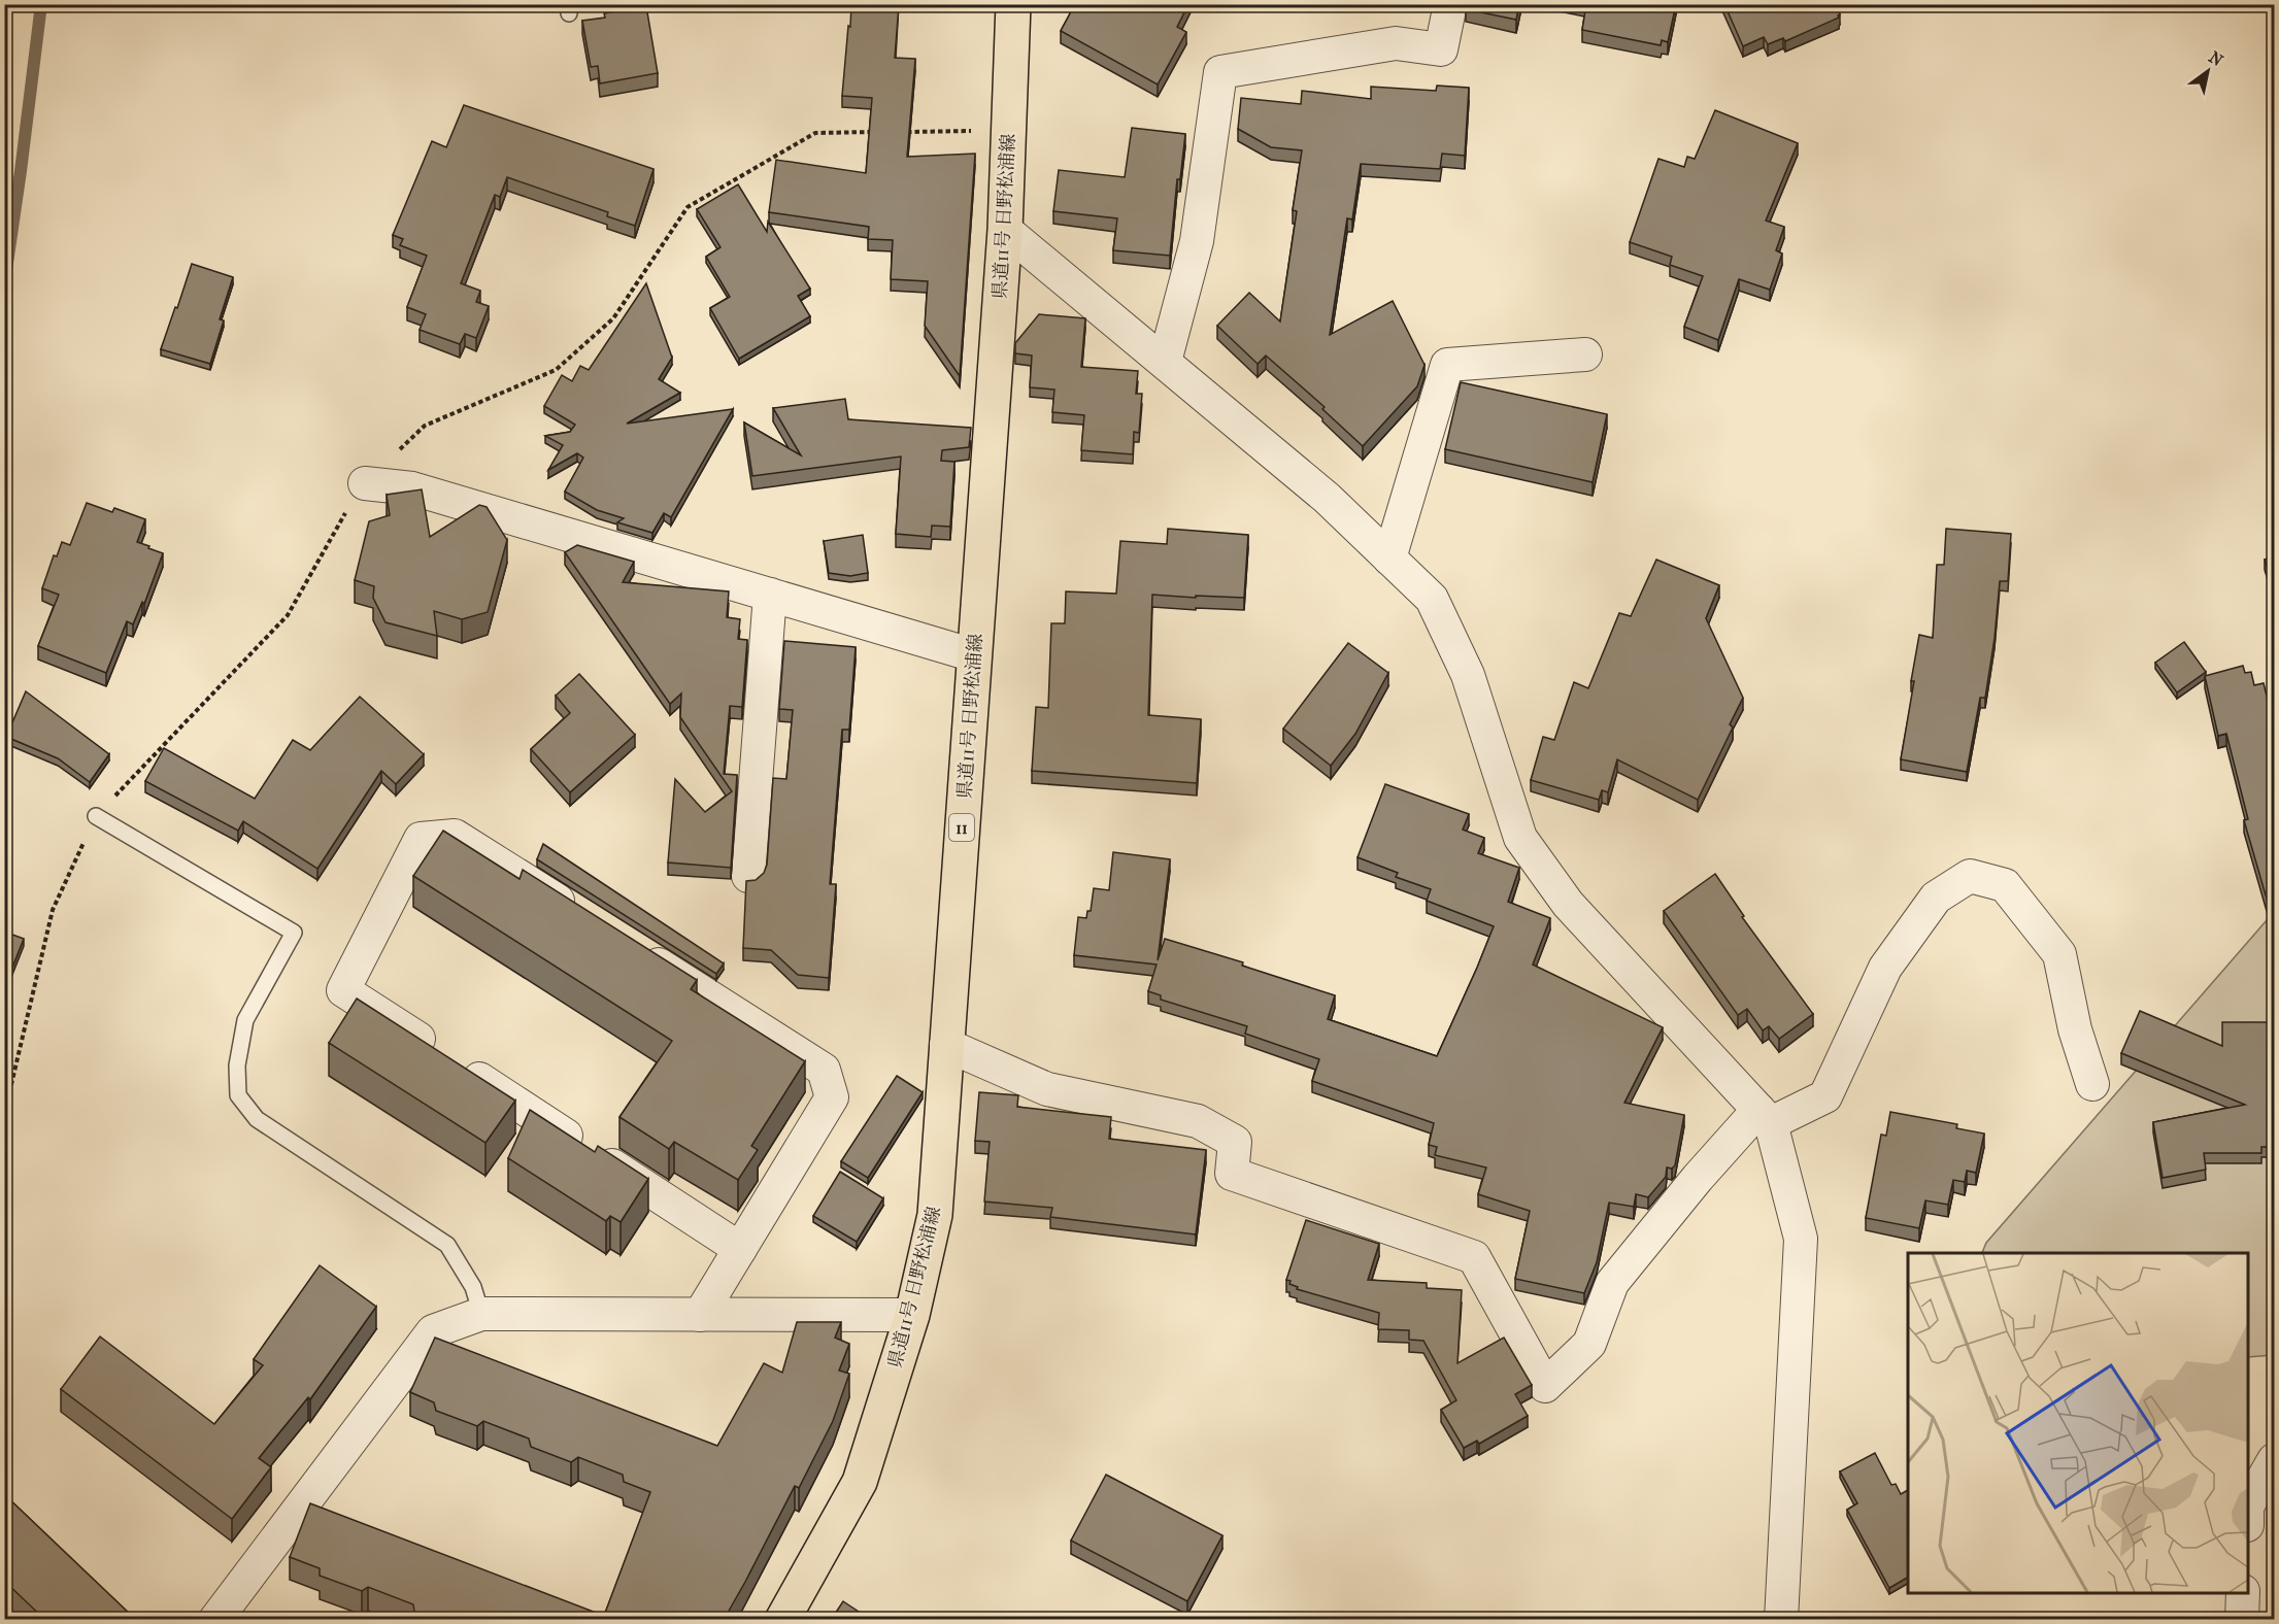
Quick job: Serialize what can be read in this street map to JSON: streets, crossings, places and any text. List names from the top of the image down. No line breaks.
{"streets":{"main road":["県道11号 日野松浦線","11"]},"north":"top right"}
